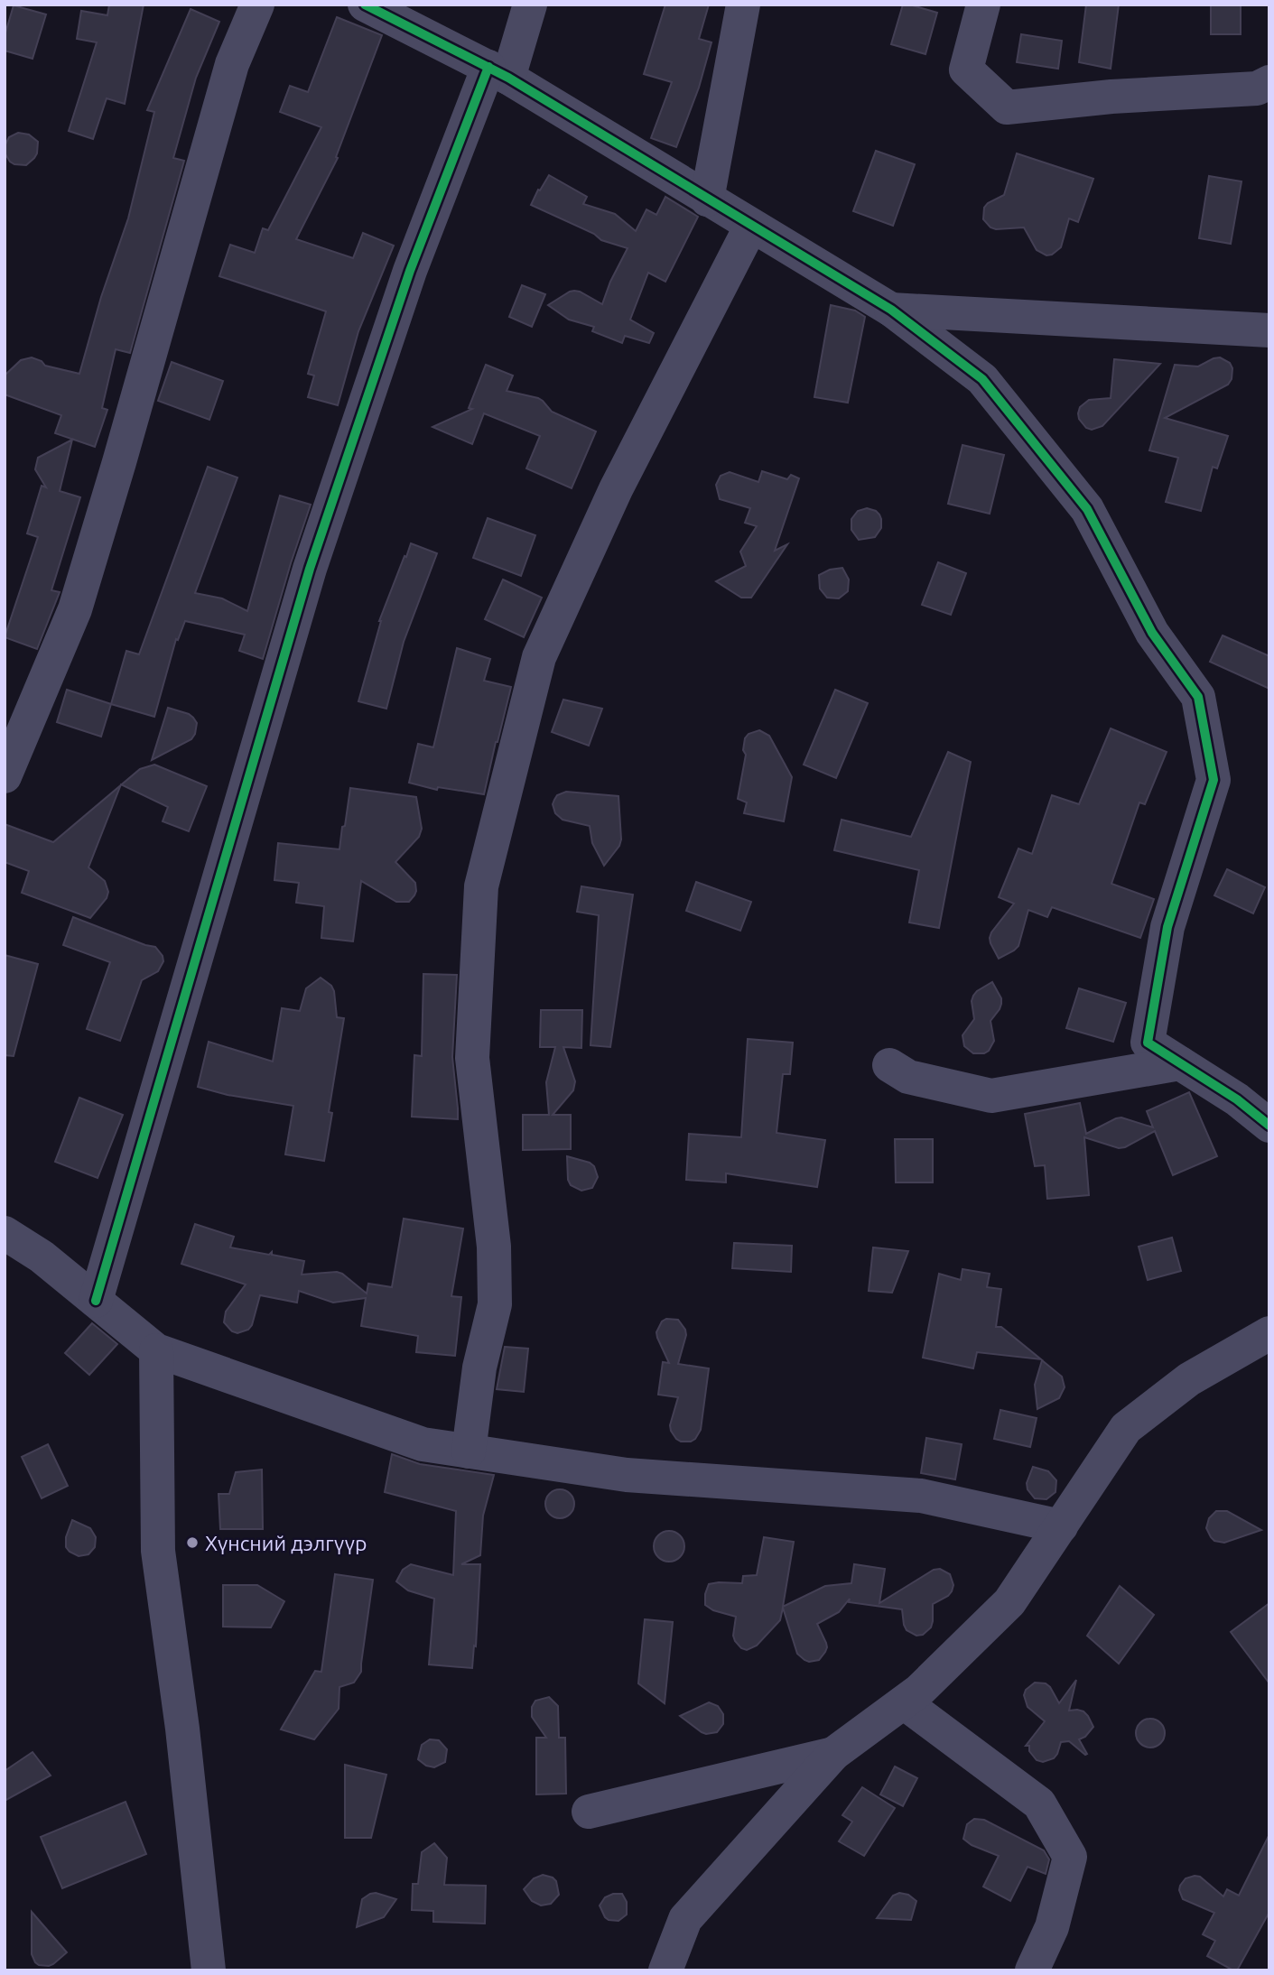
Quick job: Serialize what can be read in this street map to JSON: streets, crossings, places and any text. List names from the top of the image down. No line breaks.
{"places":["Хүнсний дэлгүүр"]}
